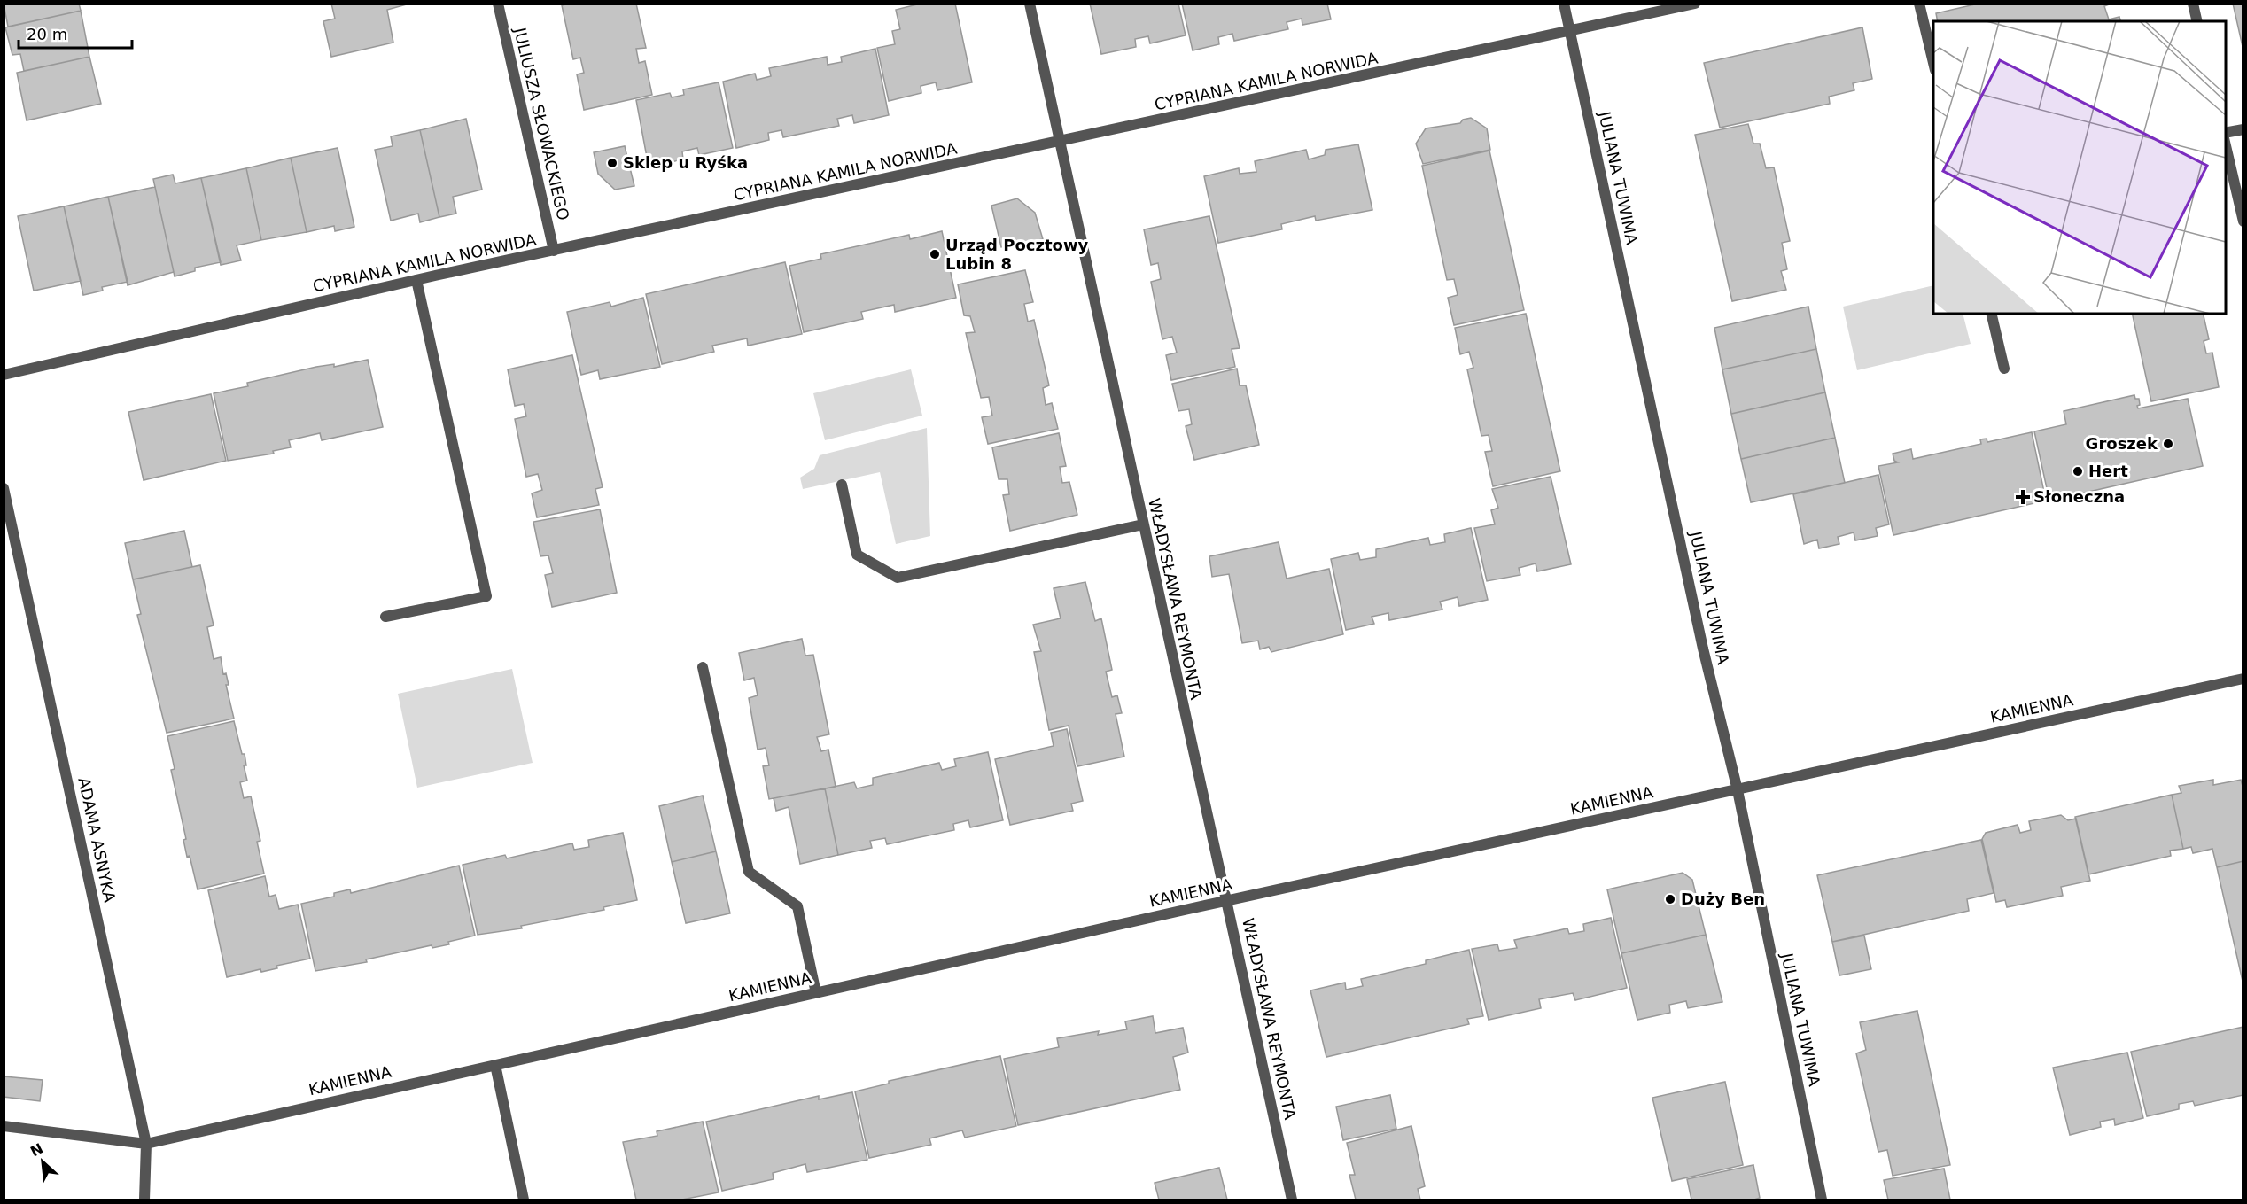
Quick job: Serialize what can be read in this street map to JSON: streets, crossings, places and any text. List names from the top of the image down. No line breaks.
{"streets":{"street":["CYPRIANA KAMILA NORWIDA","JULIUSZA SŁOWACKIEGO","JULIANA TUWIMA","WŁADYSŁAWA REYMONTA","KAMIENNA","ADAMA ASNYKA"]},"crossings":[["CYPRIANA KAMILA NORWIDA","JULIUSZA SŁOWACKIEGO"],["CYPRIANA KAMILA NORWIDA","JULIANA TUWIMA"],["CYPRIANA KAMILA NORWIDA","WŁADYSŁAWA REYMONTA"],["JULIANA TUWIMA","KAMIENNA"],["WŁADYSŁAWA REYMONTA","KAMIENNA"],["KAMIENNA","ADAMA ASNYKA"]],"places":{"other":["Sklep u Ryśka","Urząd Pocztowy Lubin 8","Groszek","Hert","Duży Ben"],"health":["Słoneczna"]},"scale_bar":"20 m","north":"top left"}
